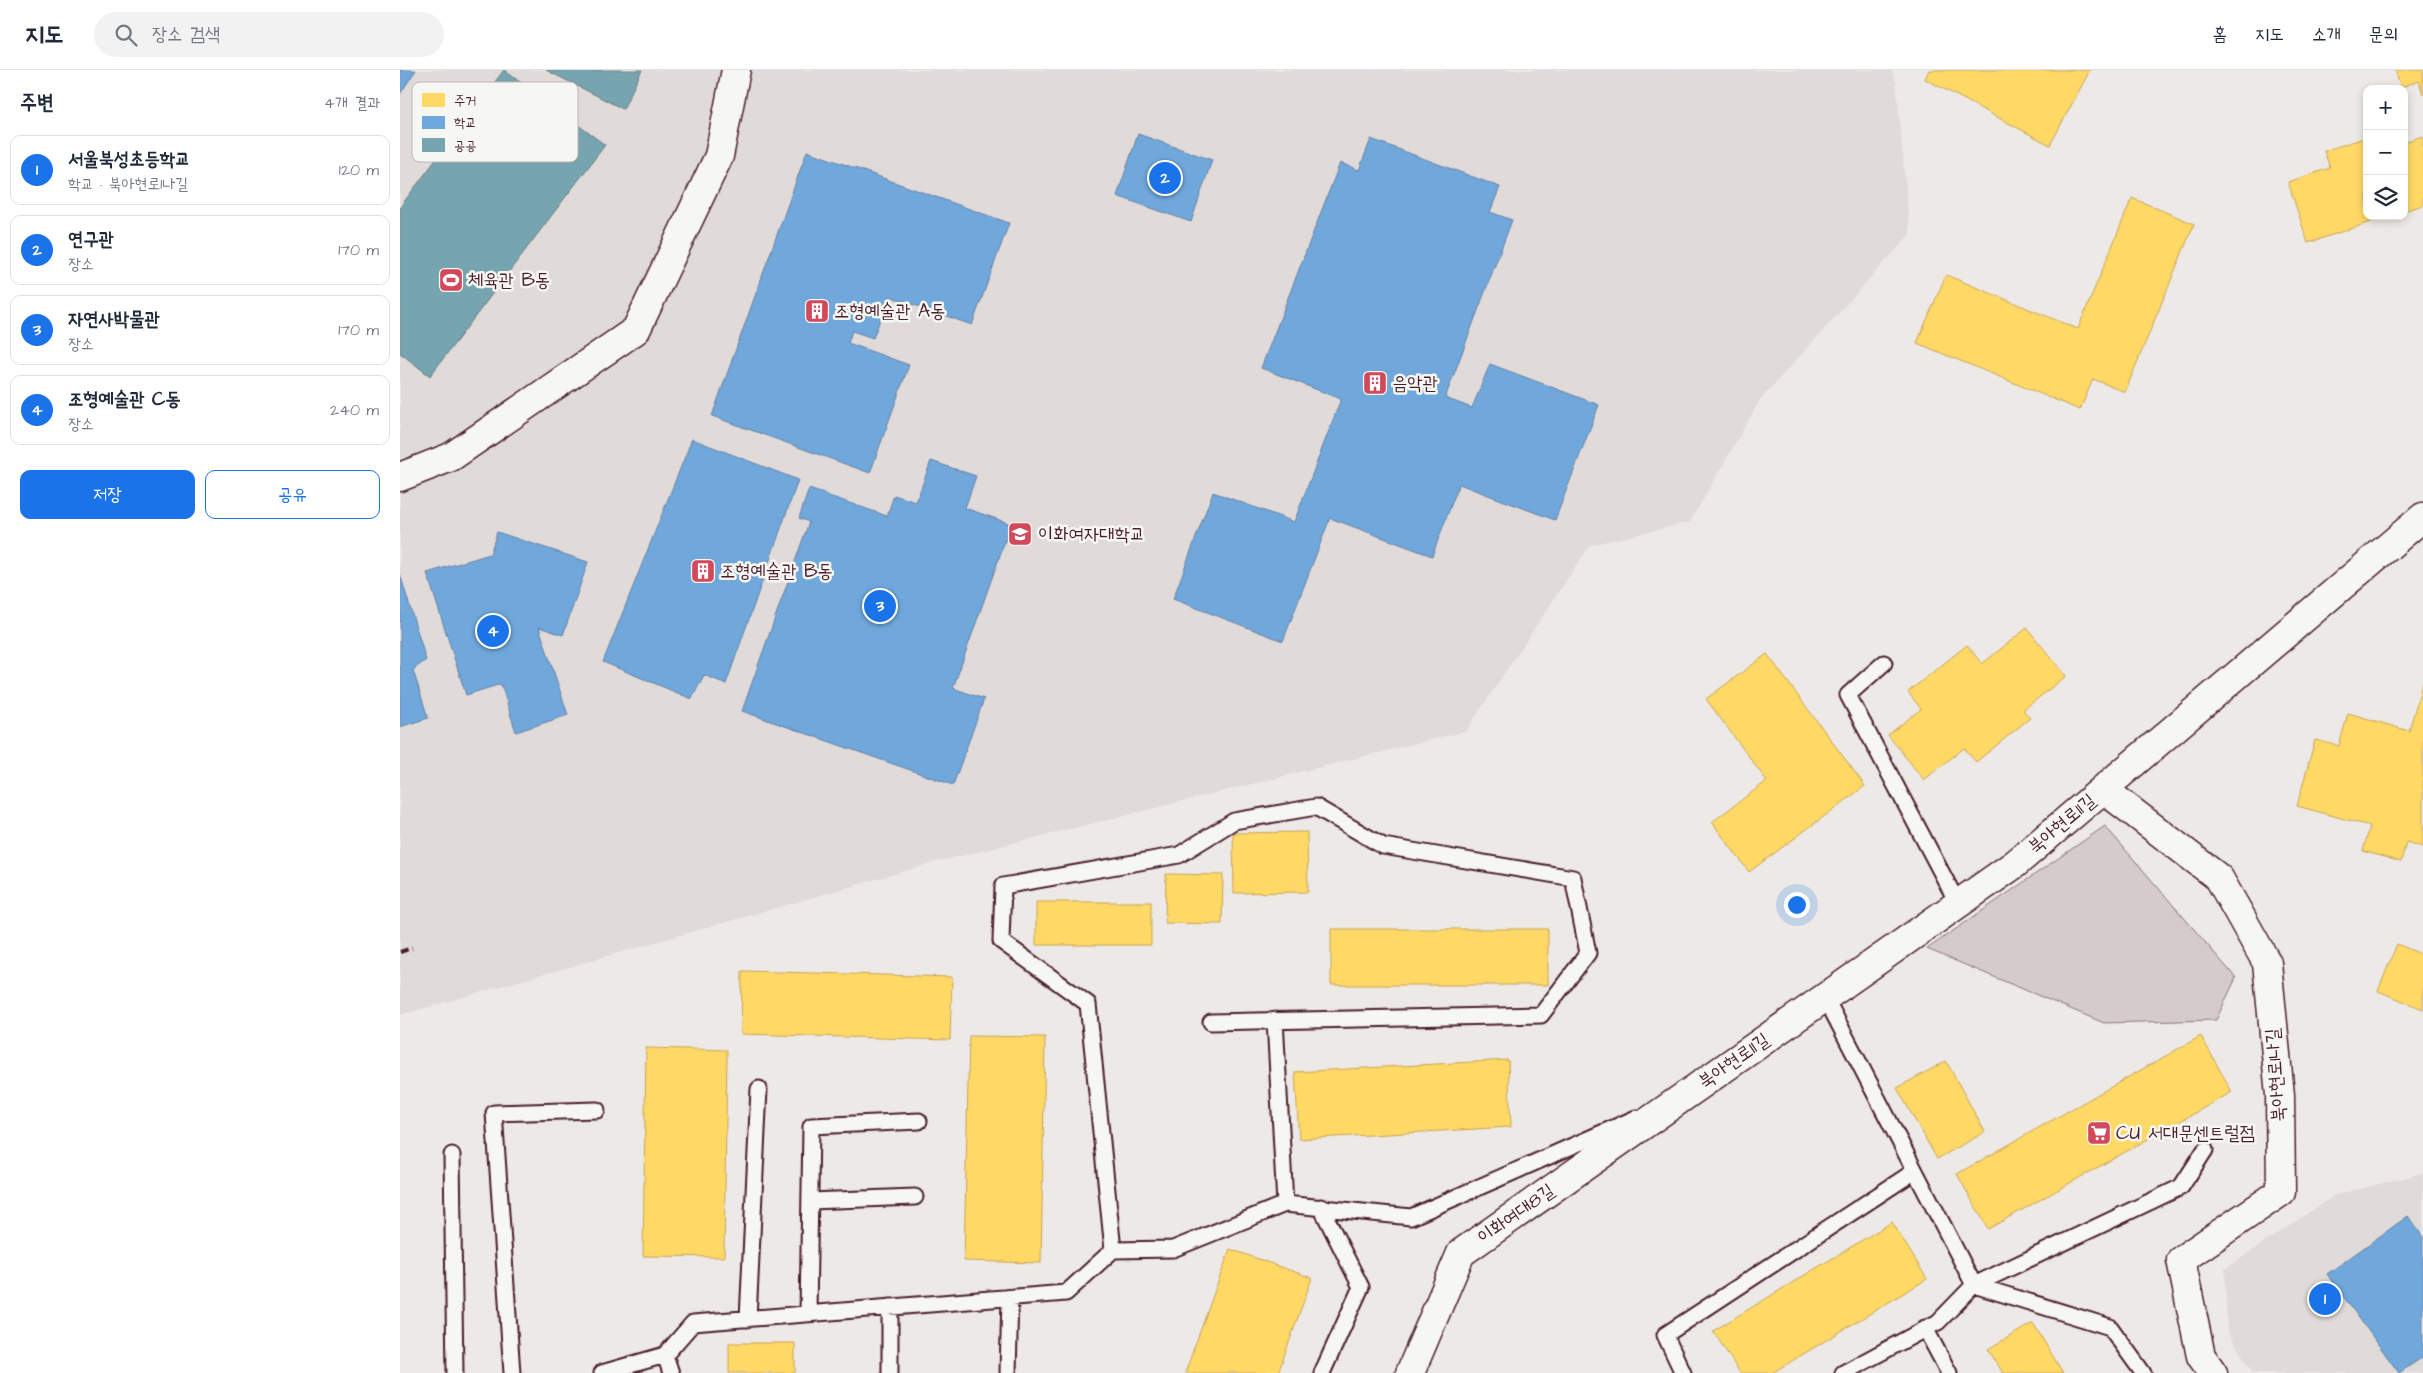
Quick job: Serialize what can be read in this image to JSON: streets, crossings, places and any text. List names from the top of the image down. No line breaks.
{"streets":{"street":["북아현로11길","북아현로1나길","이화여대8길"]},"crossings":[["북아현로11길","북아현로1나길"],["북아현로11길","이화여대8길"]],"places":{"sports":["체육관 B동"],"building":["조형예술관 A동","음악관","조형예술관 B동"],"school or university":["이화여자대학교"],"supermarket":["CU 서대문센트럴점"]},"legend":["주거","학교","공공"],"page":{"header":"지도","search":"장소 검색","nav":["홈","지도","소개","문의"],"heading":["주변","4개 결과"],"map_buttons":["+","−"],"list":[{"mark":"1","name":"서울북성초등학교","note":"학교 · 북아현로1나길","value":"120 m"},{"mark":"2","name":"연구관","note":"장소","value":"170 m"},{"mark":"3","name":"자연사박물관","note":"장소","value":"170 m"},{"mark":"4","name":"조형예술관 C동","note":"장소","value":"240 m"}],"pins":["2","3","4","1"],"buttons":["저장","공유"]}}
